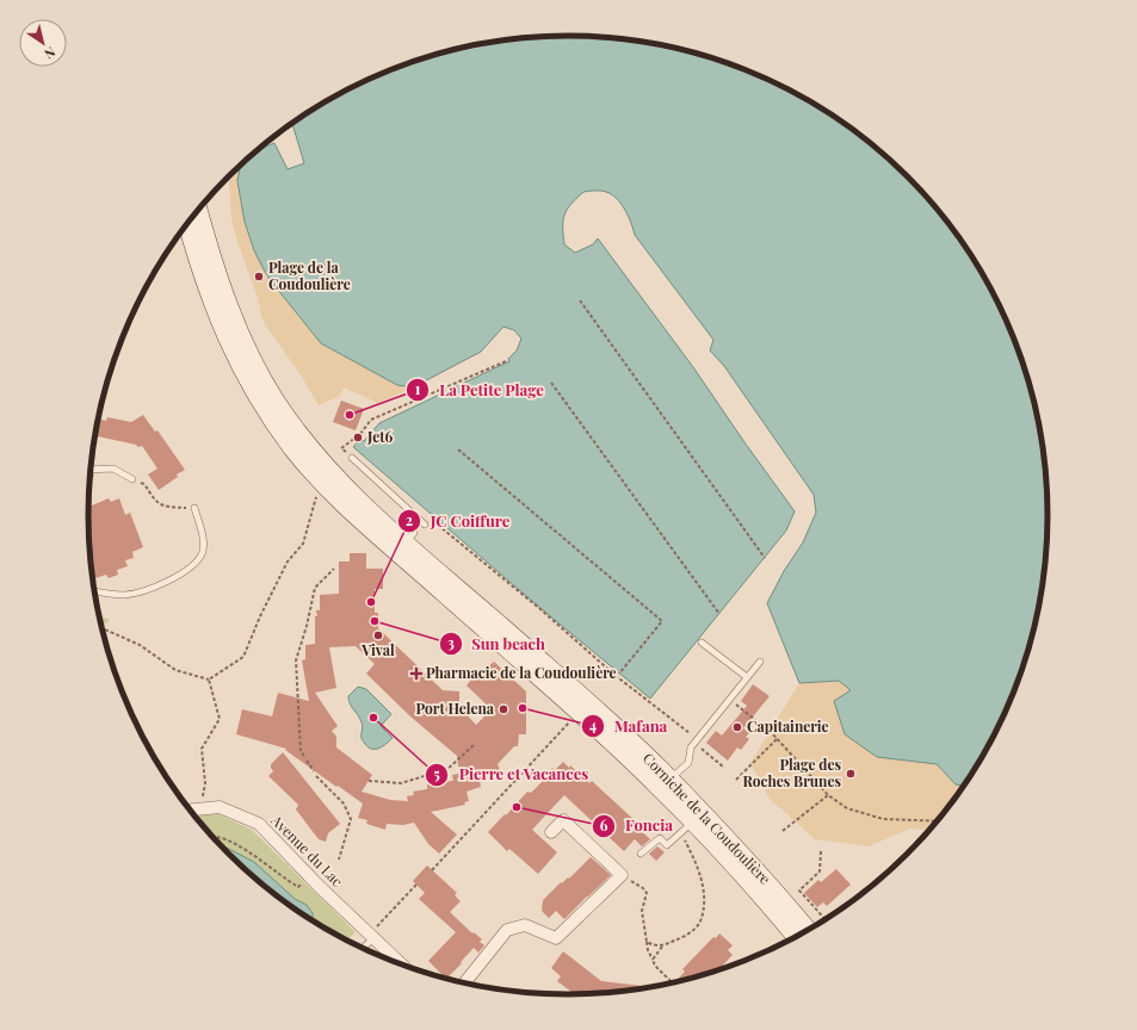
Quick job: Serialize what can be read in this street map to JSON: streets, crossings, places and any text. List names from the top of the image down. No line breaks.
{"streets":{"main road":["Corniche de la Coudoulière"],"street":["Avenue du Lac"]},"places":{"other":["Plage de la Coudoulière","La Petite Plage","Jet6","JC Coiffure","Sun beach","Vival","Mafana","Port Helena","Pierre et Vacances","Capitainerie","Plage des Roches Brunes","Foncia"],"health":["Pharmacie de la Coudoulière"]},"north":"bottom right"}
